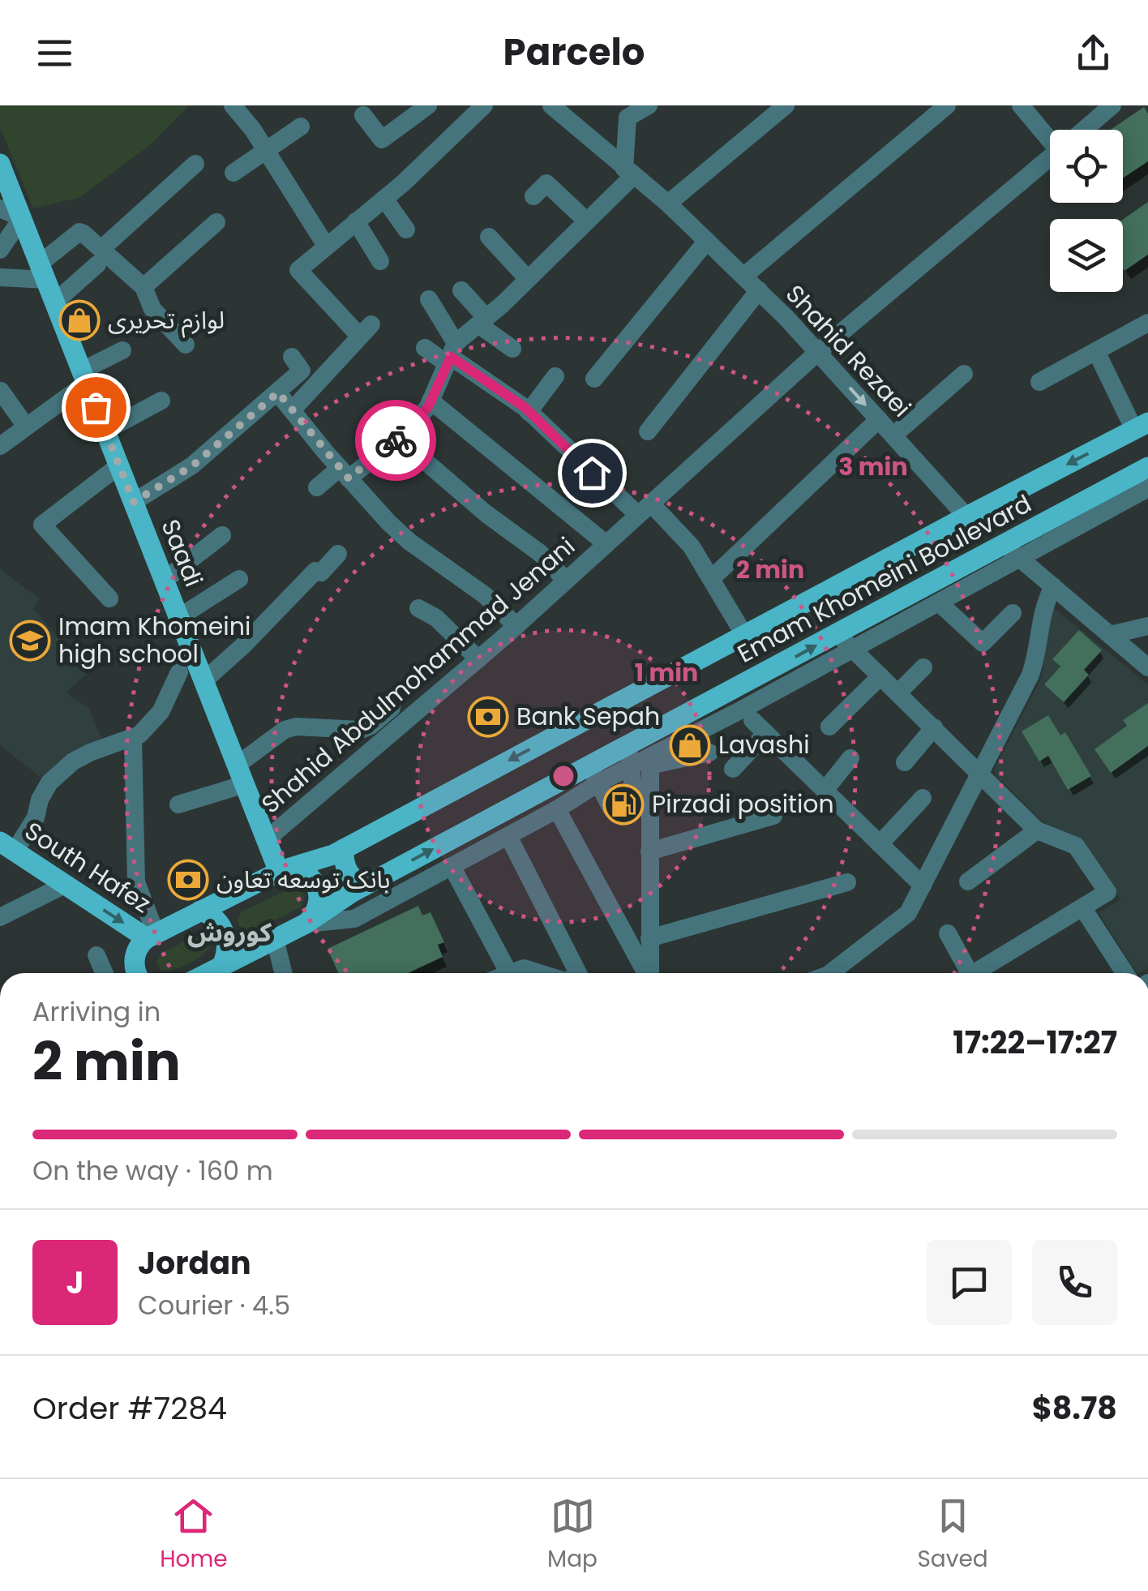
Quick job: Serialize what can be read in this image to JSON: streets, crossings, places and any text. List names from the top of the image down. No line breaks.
{"streets":{"main road":["Saadi","Emam Khomeini Boulevard","South Hafez"],"street":["Shahid Rezaei","Shahid Abdulmohammad Jenani"]},"crossings":[["Shahid Rezaei","Emam Khomeini Boulevard"],["Shahid Rezaei","Shahid Abdulmohammad Jenani"],["Saadi","Emam Khomeini Boulevard"],["Saadi","Shahid Abdulmohammad Jenani"]],"one_way":["South Hafez"],"districts":["کوروش"],"places":{"shop":["لوازم تحریری","Lavashi"],"school or university":["Imam Khomeini high school"],"bank":["Bank Sepah","بانک توسعه تعاون"],"fuel station":["Pirzadi position"]},"page":{"header":"Parcelo","heading":["2 min","Arriving in","17:22–17:27"],"panel":["Jordan","Courier · 4.5","Order #7284","$8.78"],"bar":"On the way · 160 m","round":"J","tabs":["Home","Map","Saved"]},"rings":["3 min","2 min","1 min"]}
